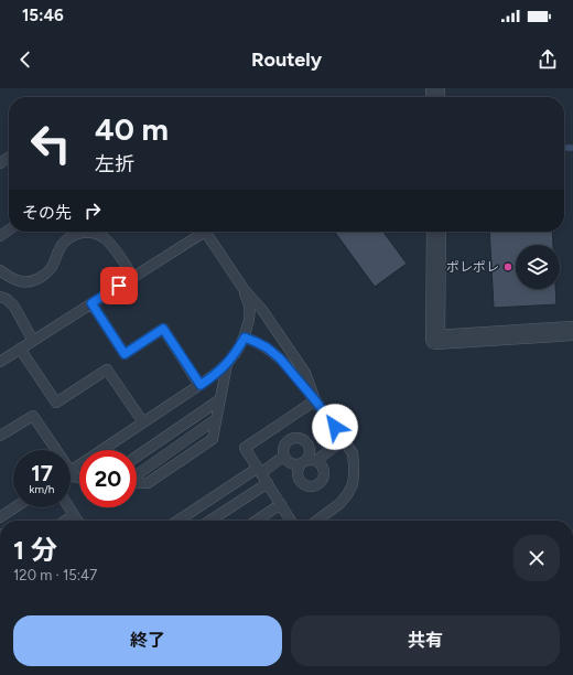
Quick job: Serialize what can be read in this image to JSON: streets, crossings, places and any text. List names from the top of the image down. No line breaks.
{"places":["ポレポレ"],"page":{"status":"15:46","header":"Routely","turn":["40 m","左折"],"then":"その先","speed":"17 km/h","limit":"20","heading":["1 分","120 m · 15:47"],"buttons":["終了","共有"]}}
